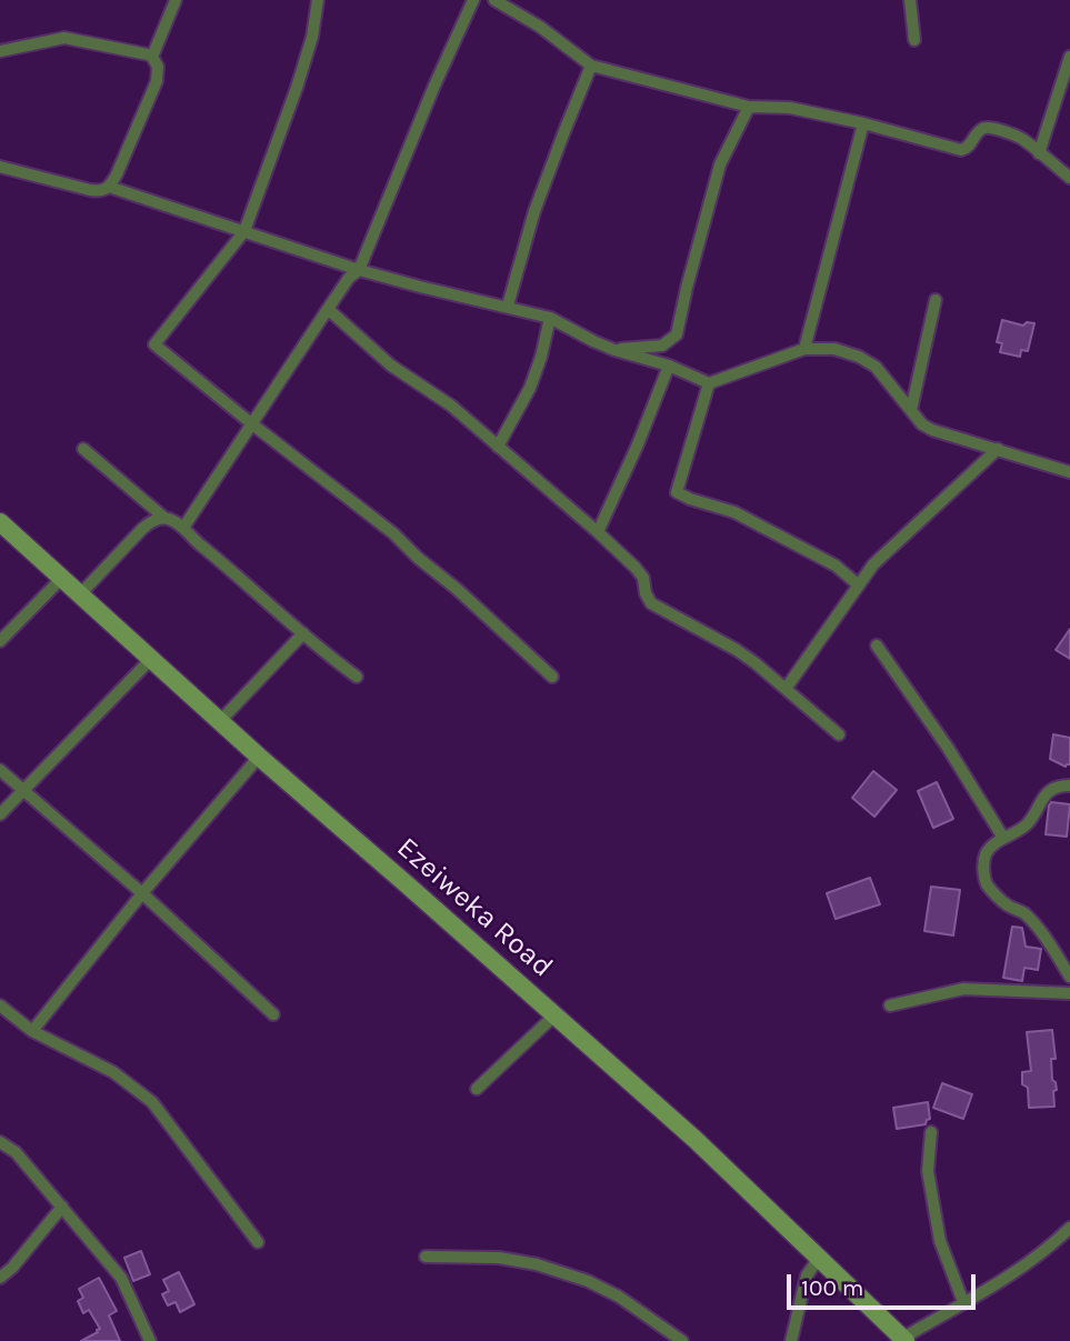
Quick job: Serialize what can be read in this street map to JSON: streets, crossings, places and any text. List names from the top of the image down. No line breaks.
{"streets":{"main road":["Ezeiweka Road"]},"scale_bar":"100 m"}
